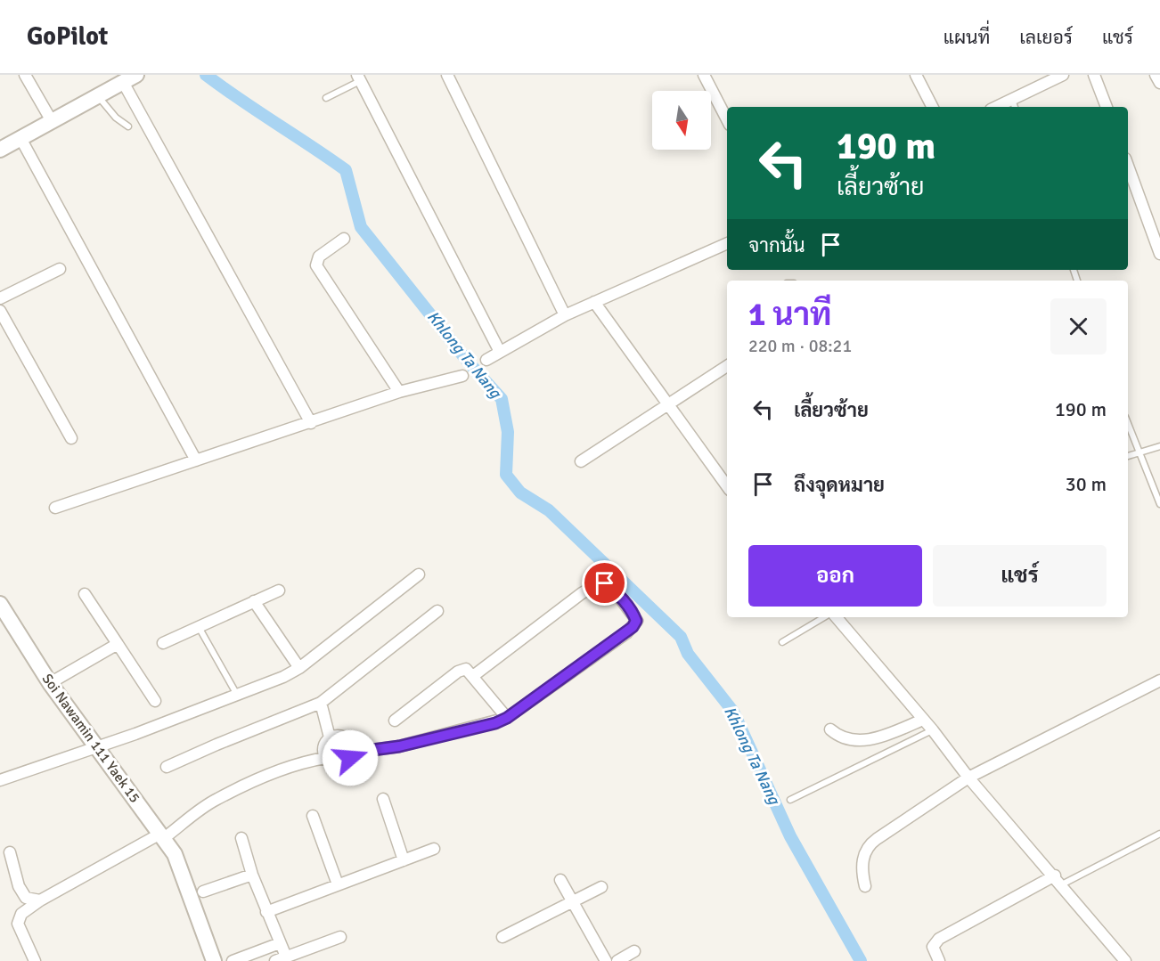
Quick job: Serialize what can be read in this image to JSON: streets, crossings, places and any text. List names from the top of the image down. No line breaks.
{"streets":{"street":["Soi Nawamin 111 Yaek 15"]},"water":["Khlong Ta Nang"],"north":"bottom","page":{"header":"GoPilot","nav":["แผนที่","เลเยอร์","แชร์"],"turn":["190 m","เลี้ยวซ้าย"],"then":"จากนั้น","heading":["1 นาที","220 m · 08:21"],"list":[{"name":"เลี้ยวซ้าย","value":"190 m"},{"name":"ถึงจุดหมาย","value":"30 m"}],"buttons":["ออก","แชร์"]}}
